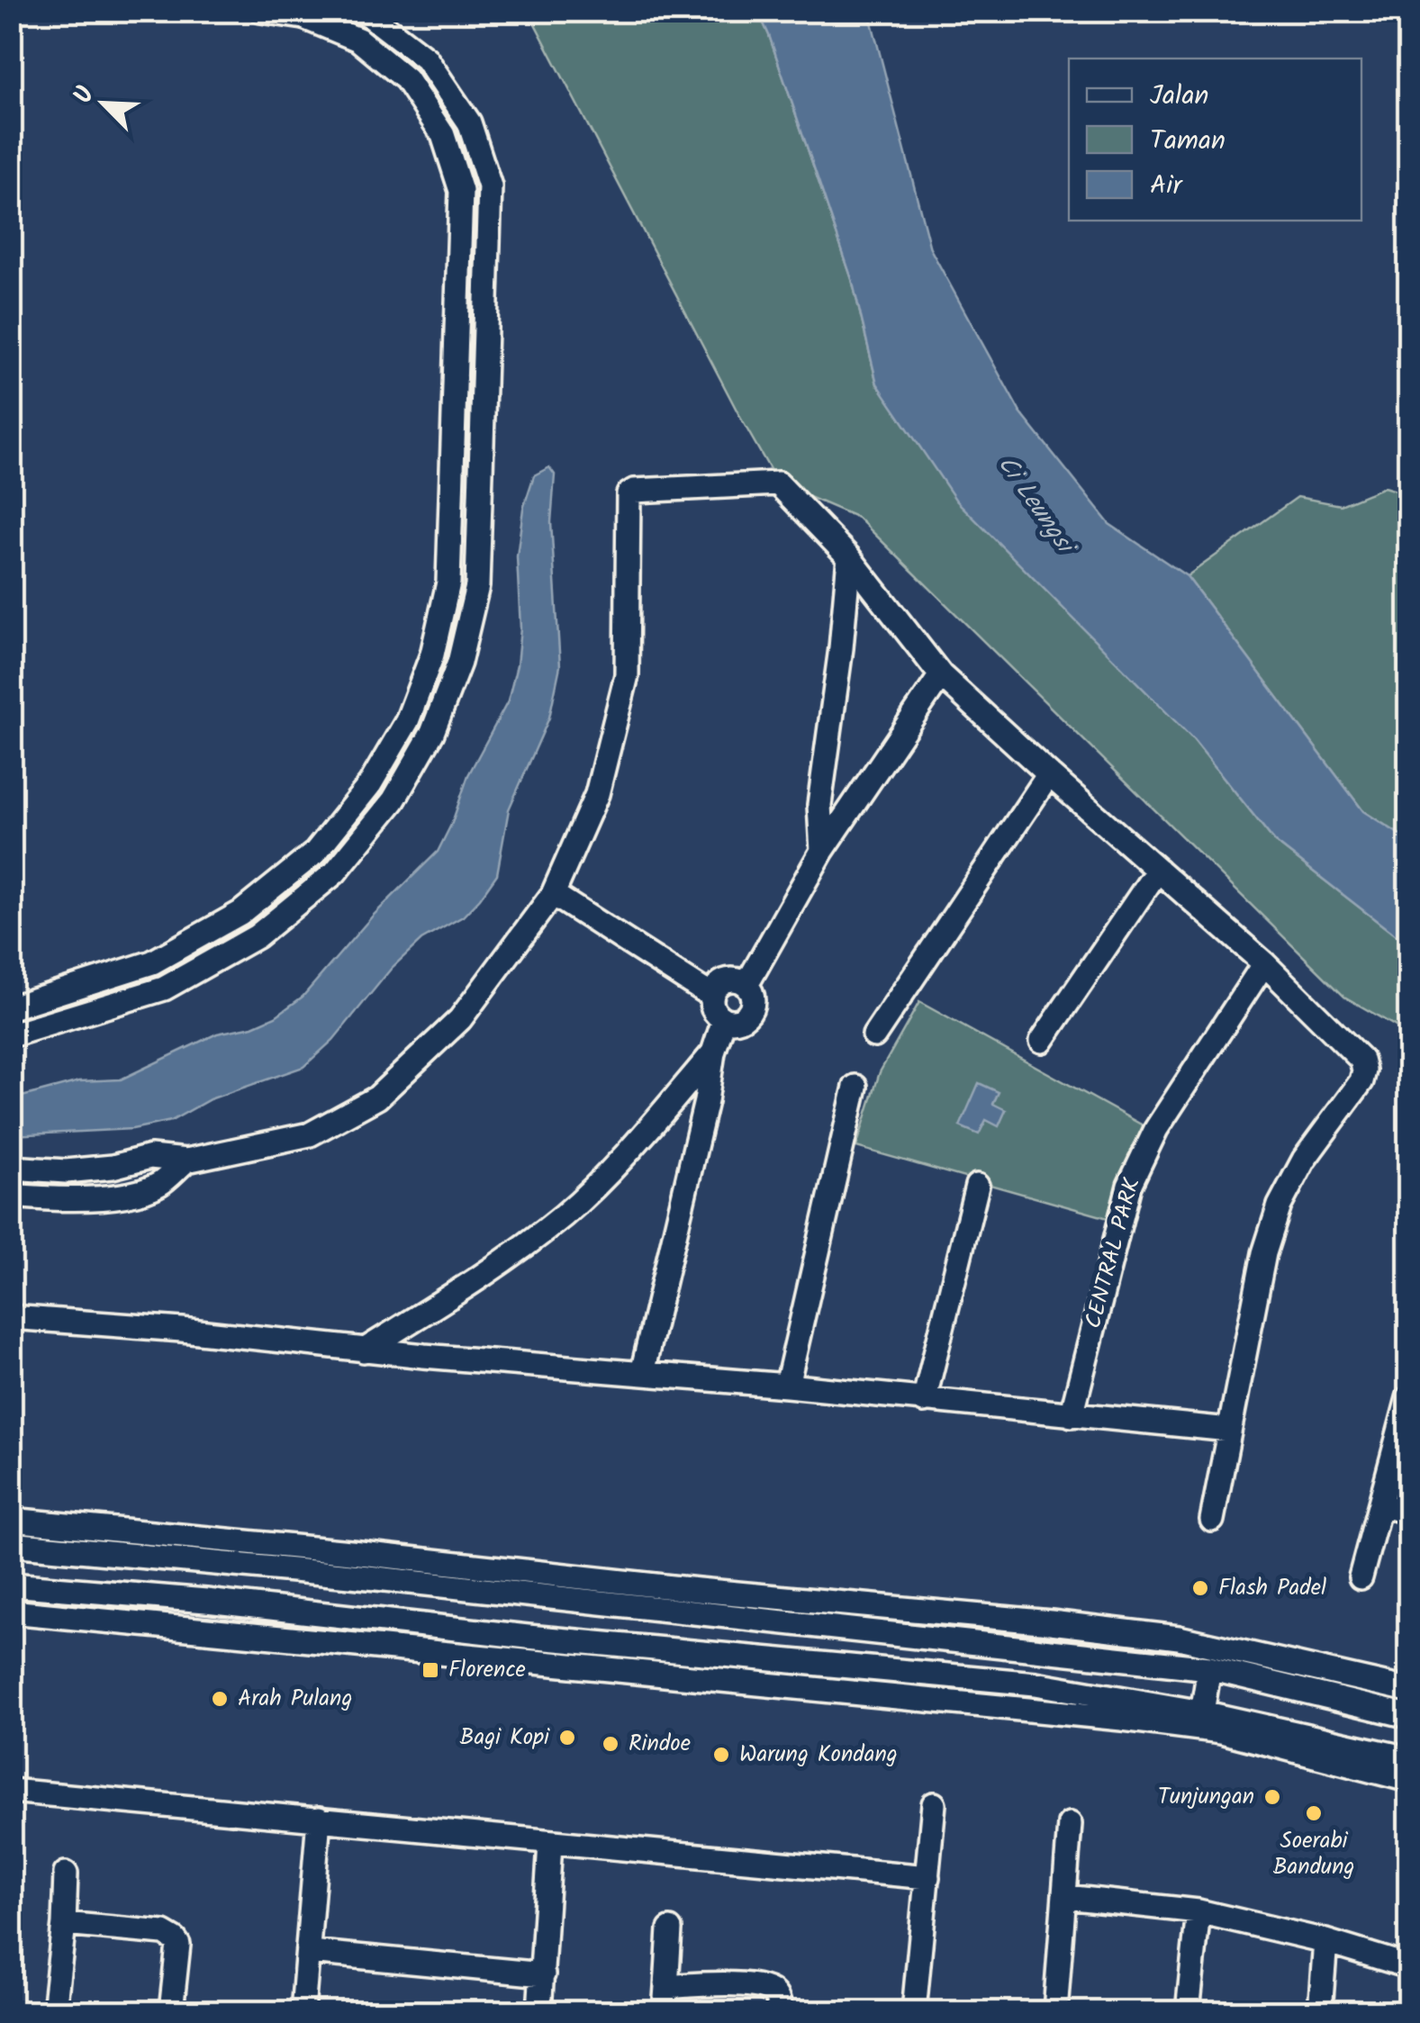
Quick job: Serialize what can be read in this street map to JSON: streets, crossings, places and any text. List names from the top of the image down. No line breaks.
{"streets":{"street":["CENTRAL PARK"]},"water":["Ci Leungsi"],"places":{"other":["Flash Padel","Arah Pulang","Bagi Kopi","Rindoe","Warung Kondang","Tunjungan","Soerabi Bandung"],"transit":["Florence"]},"legend":["Jalan","Taman","Air"],"north":"top left"}
